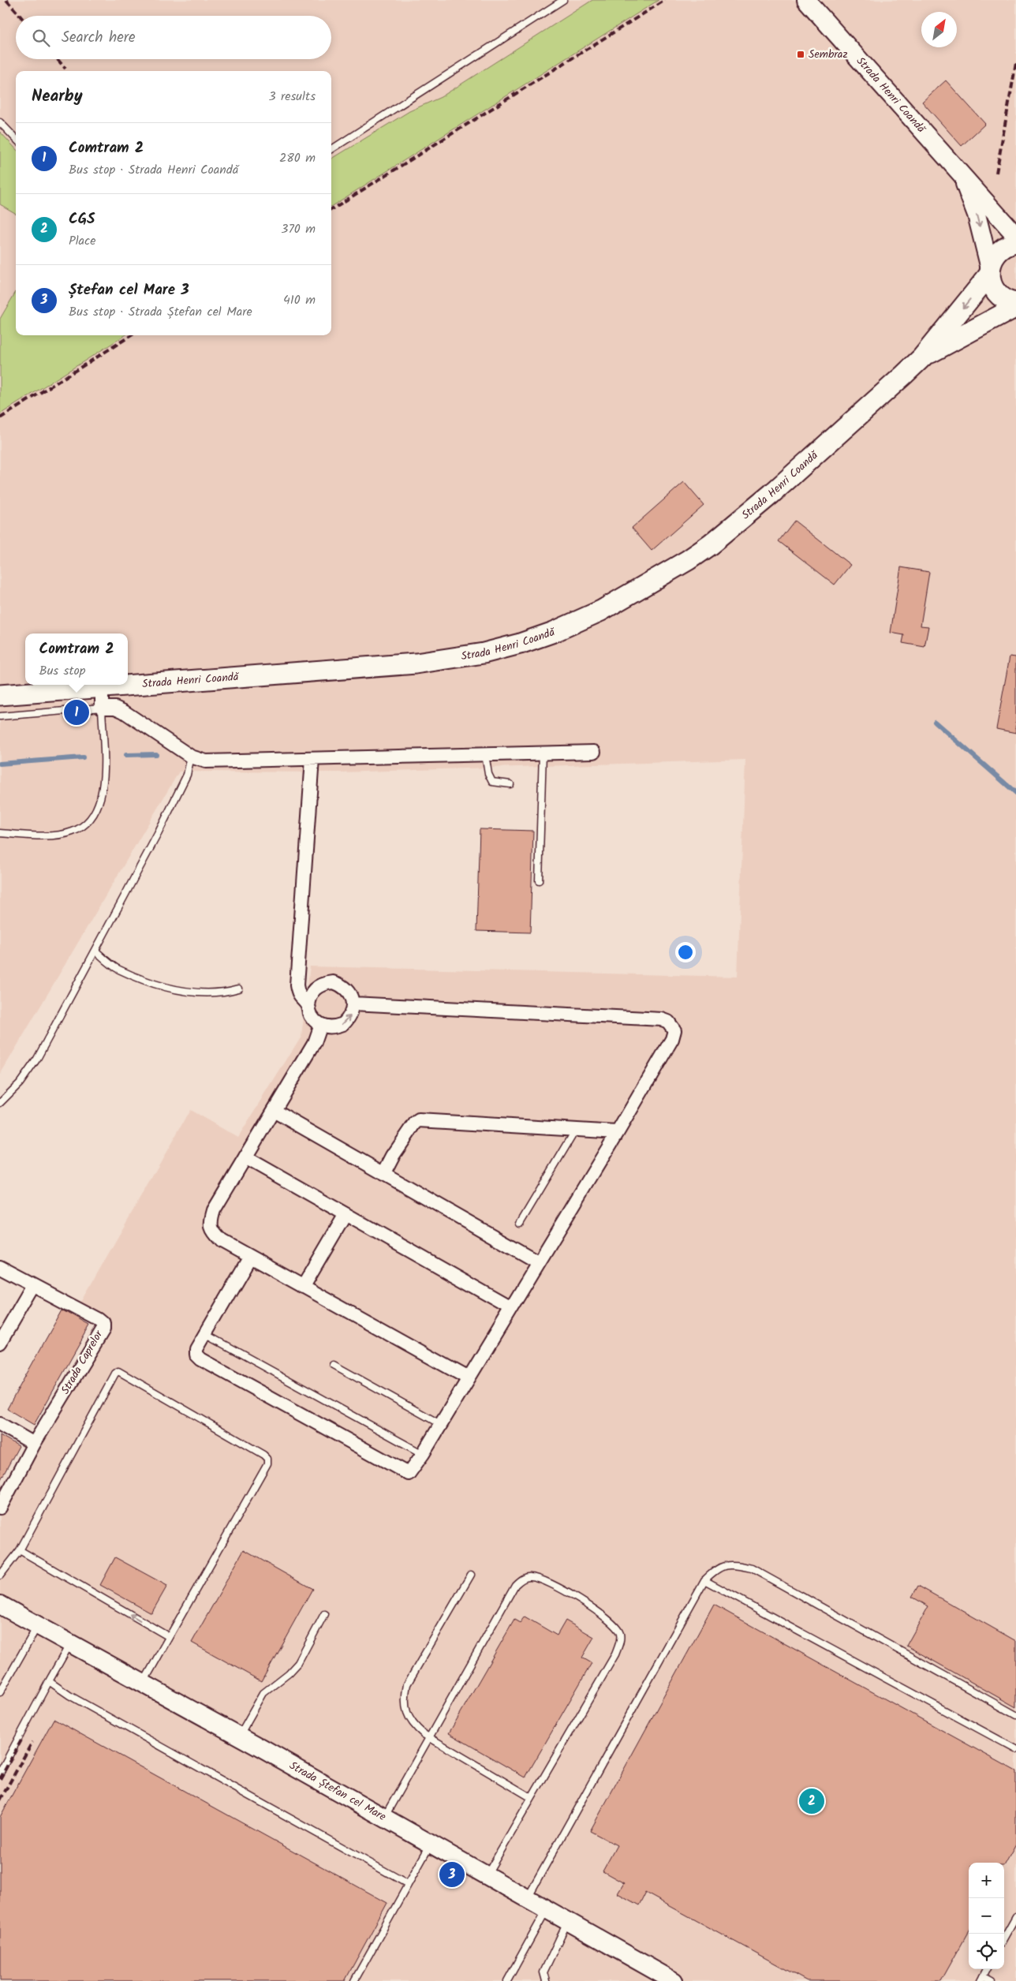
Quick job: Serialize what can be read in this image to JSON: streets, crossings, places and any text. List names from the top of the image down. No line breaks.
{"streets":{"main road":["Strada Henri Coandă","Strada Ștefan cel Mare"],"street":["Strada Caprelor"]},"places":{"transit":["Sembraz"]},"north":"top right","page":{"search":"Search here","heading":["Nearby","3 results"],"list":[{"mark":"1","name":"Comtram 2","note":"Bus stop · Strada Henri Coandă","value":"280 m"},{"mark":"2","name":"CGS","note":"Place","value":"370 m"},{"mark":"3","name":"Ștefan cel Mare 3","note":"Bus stop · Strada Ștefan cel Mare","value":"410 m"}],"popup":["Comtram 2","Bus stop"],"pins":["1","2","3"],"map_buttons":["+","−"]}}
